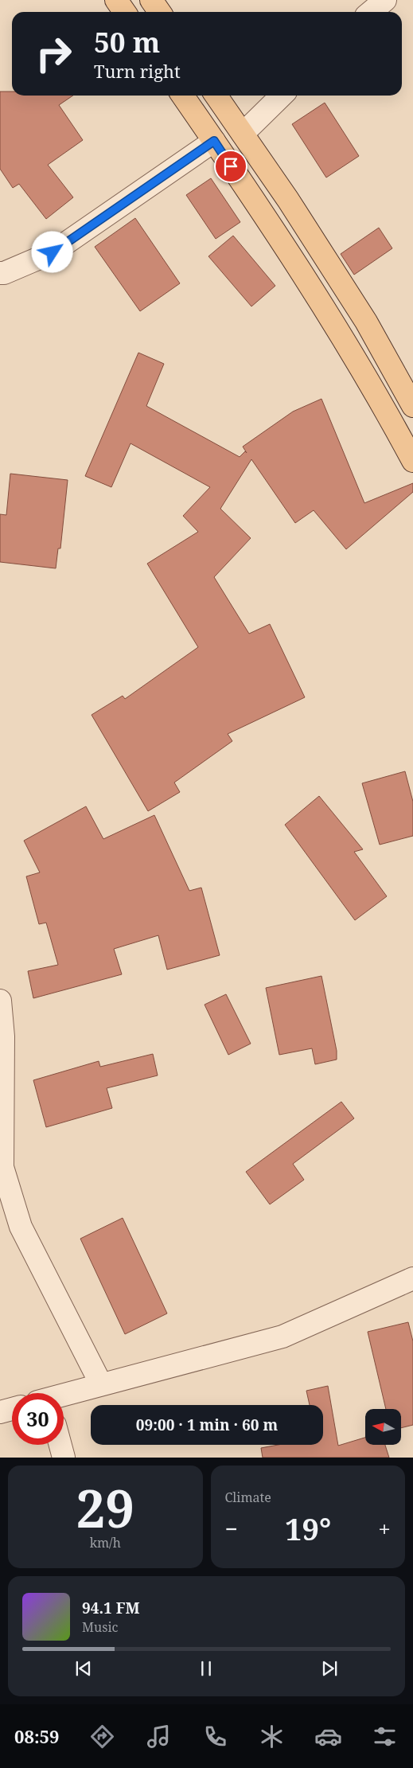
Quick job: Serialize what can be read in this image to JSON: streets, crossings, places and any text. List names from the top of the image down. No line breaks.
{"north":"left","page":{"turn":["50 m","Turn right"],"limit":"30","trip":"09:00 · 1 min · 60 m","tile":[["29","km/h"],"Climate"],"heat":["−","19°","+"],"song":["94.1 FM","Music"],"tabs":"08:59"}}
